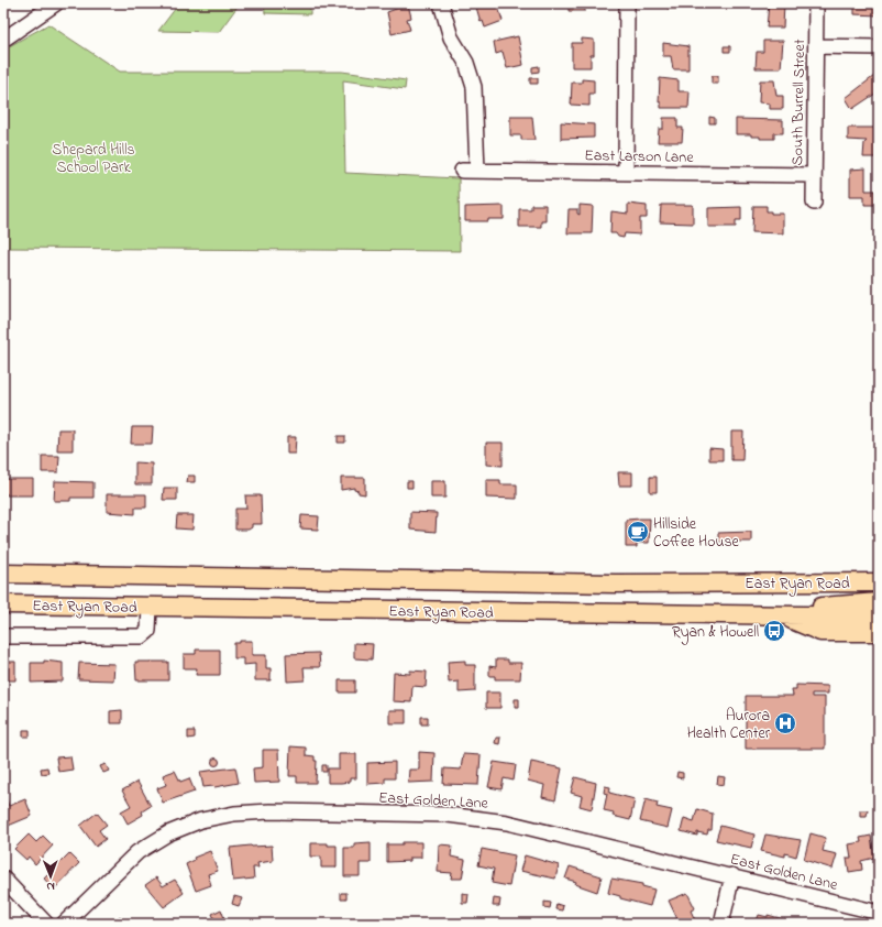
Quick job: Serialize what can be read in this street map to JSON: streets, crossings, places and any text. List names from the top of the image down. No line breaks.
{"streets":{"main road":["East Ryan Road"],"street":["South Burrell Street","East Larson Lane","East Golden Lane"]},"crossings":[["South Burrell Street","East Larson Lane"]],"parks":["Shepard Hills School Park"],"places":{"cafe":["Hillside Coffee House"],"bus stop":["Ryan & Howell"],"hospital":["Aurora Health Center"]},"north":"bottom"}
